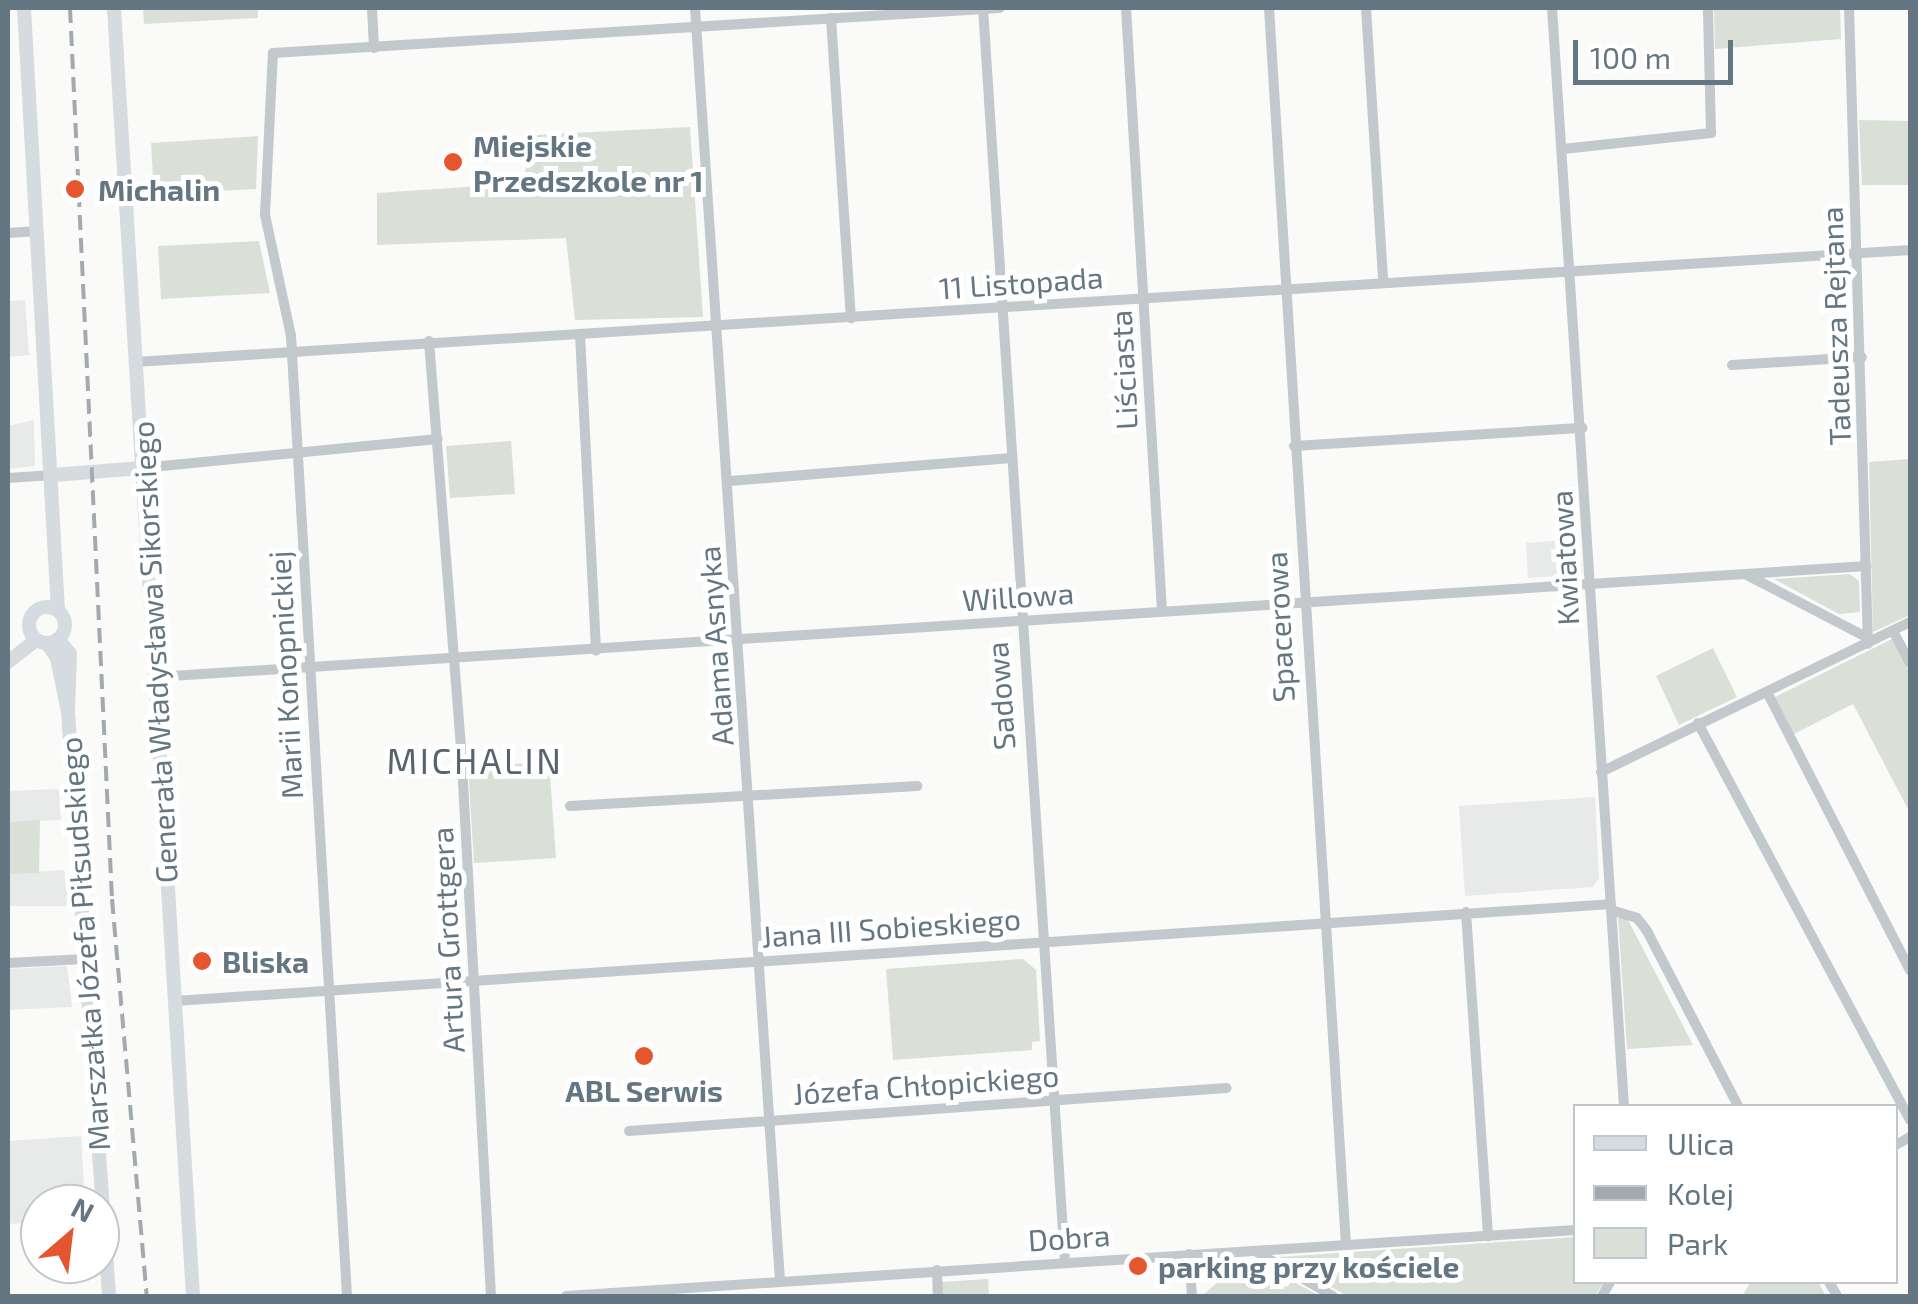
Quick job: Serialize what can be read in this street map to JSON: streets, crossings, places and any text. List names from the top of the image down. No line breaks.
{"streets":{"main road":["Generała Władysława Sikorskiego","Marszałka Józefa Piłsudskiego"],"street":["11 Listopada","Tadeusza Rejtana","Liściasta","Kwiatowa","Willowa","Spacerowa","Adama Asnyka","Marii Konopnickiej","Sadowa","Jana III Sobieskiego","Artura Grottgera","Józefa Chłopickiego","Dobra"]},"crossings":[["11 Listopada","Tadeusza Rejtana"],["11 Listopada","Liściasta"],["11 Listopada","Kwiatowa"],["11 Listopada","Spacerowa"],["11 Listopada","Adama Asnyka"],["11 Listopada","Generała Władysława Sikorskiego"],["11 Listopada","Marii Konopnickiej"],["11 Listopada","Sadowa"],["11 Listopada","Artura Grottgera"],["Tadeusza Rejtana","Willowa"],["Liściasta","Willowa"],["Kwiatowa","Willowa"],["Kwiatowa","Jana III Sobieskiego"],["Willowa","Spacerowa"],["Willowa","Adama Asnyka"],["Willowa","Generała Władysława Sikorskiego"],["Willowa","Marii Konopnickiej"],["Willowa","Sadowa"],["Willowa","Artura Grottgera"],["Spacerowa","Jana III Sobieskiego"],["Spacerowa","Dobra"],["Adama Asnyka","Jana III Sobieskiego"],["Adama Asnyka","Józefa Chłopickiego"],["Adama Asnyka","Dobra"],["Generała Władysława Sikorskiego","Jana III Sobieskiego"],["Marii Konopnickiej","Jana III Sobieskiego"],["Sadowa","Jana III Sobieskiego"],["Sadowa","Józefa Chłopickiego"],["Sadowa","Dobra"],["Jana III Sobieskiego","Artura Grottgera"]],"districts":["MICHALIN"],"places":["Miejskie Przedszkole nr 1","Michalin","Bliska","ABL Serwis","parking przy kościele"],"legend":["Ulica","Kolej","Park"],"scale_bar":"100 m","north":"top right"}
